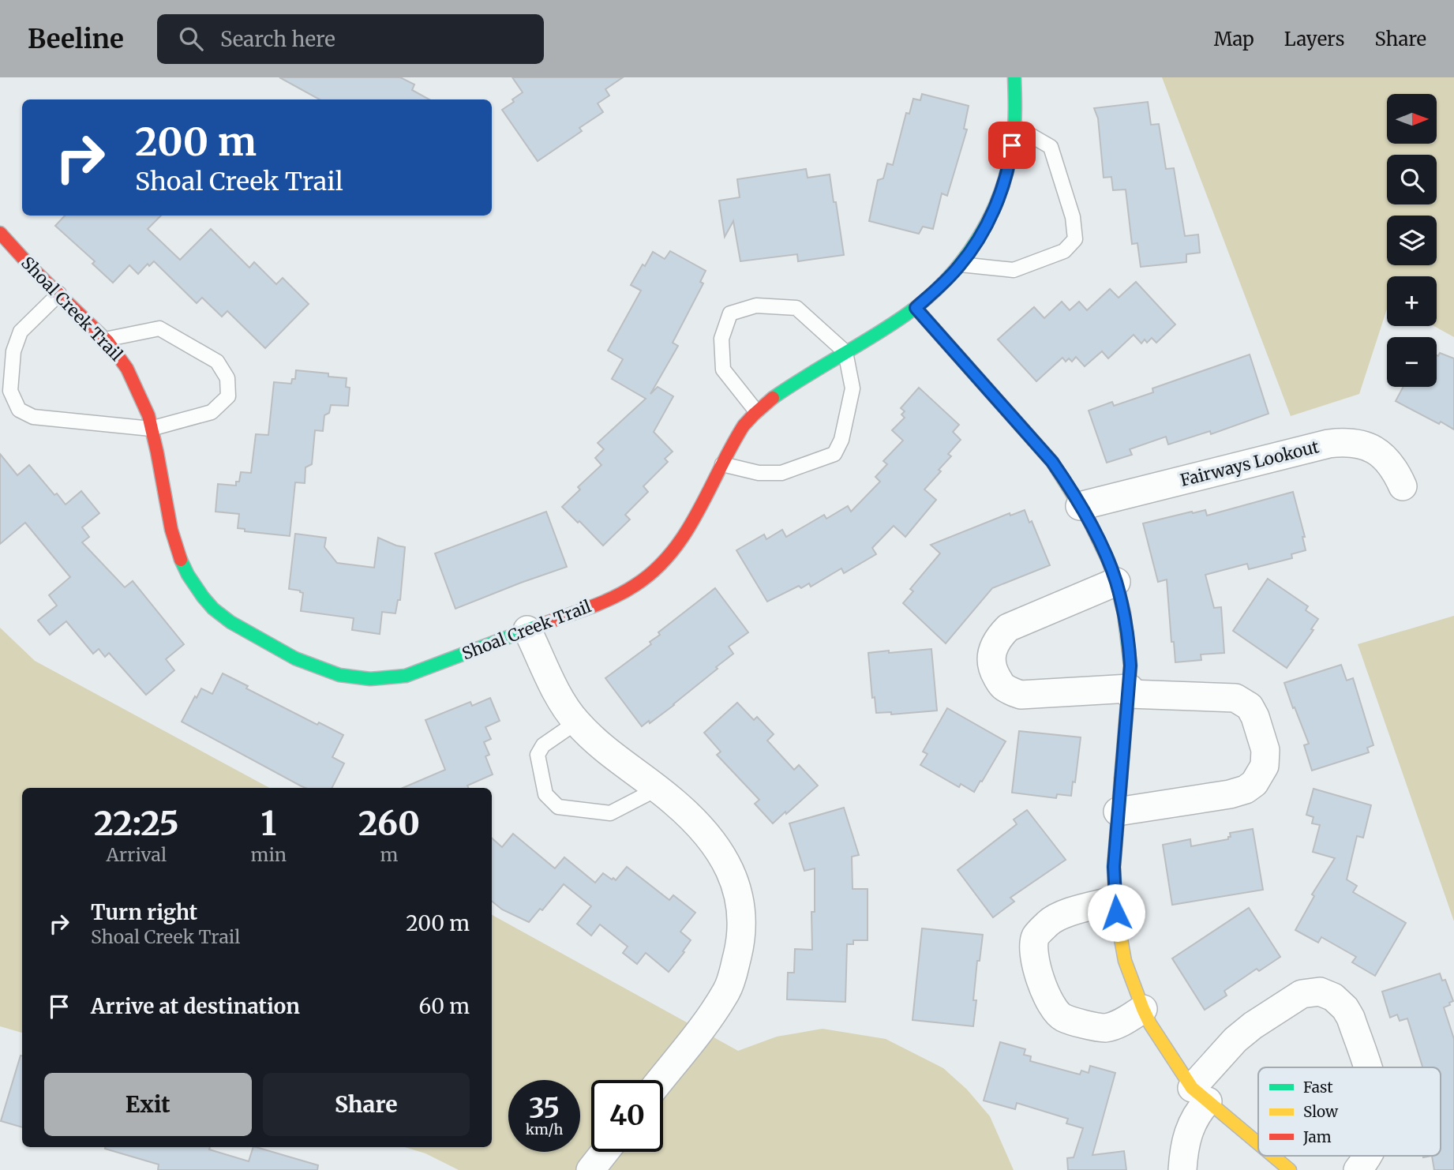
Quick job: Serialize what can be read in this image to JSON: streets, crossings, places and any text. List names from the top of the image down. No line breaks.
{"streets":{"street":["Shoal Creek Trail","Fairways Lookout"]},"legend":["Fast","Slow","Jam"],"north":"right","page":{"header":"Beeline","search":"Search here","nav":["Map","Layers","Share"],"map_buttons":["+","−"],"turn":["200 m","Shoal Creek Trail"],"eta":["22:25","Arrival","1","min","260","m"],"list":[{"name":"Turn right","note":"Shoal Creek Trail","value":"200 m"},{"name":"Arrive at destination","value":"60 m"}],"buttons":["Exit","Share"],"speed":"35 km/h","limit":"40"}}
